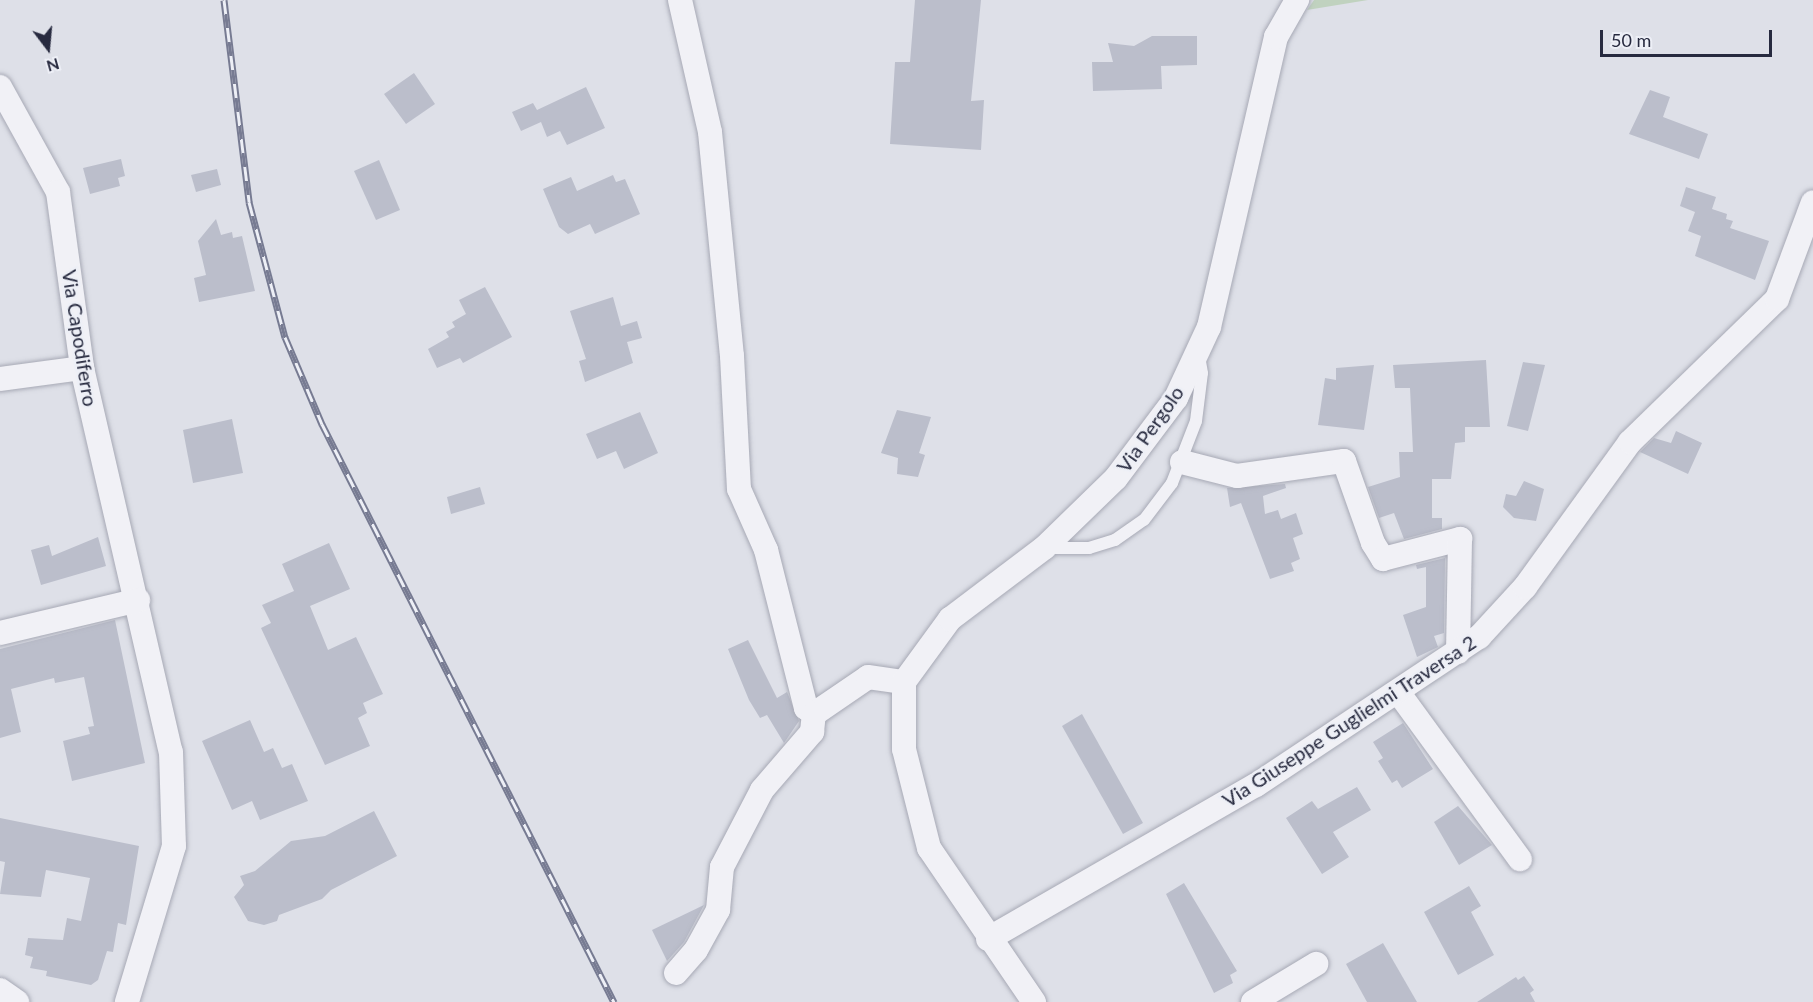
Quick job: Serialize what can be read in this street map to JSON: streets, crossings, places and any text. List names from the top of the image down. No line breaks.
{"streets":{"street":["Via Capodiferro","Via Pergolo","Via Giuseppe Guglielmi Traversa 2"]},"scale_bar":"50 m","north":"bottom"}
